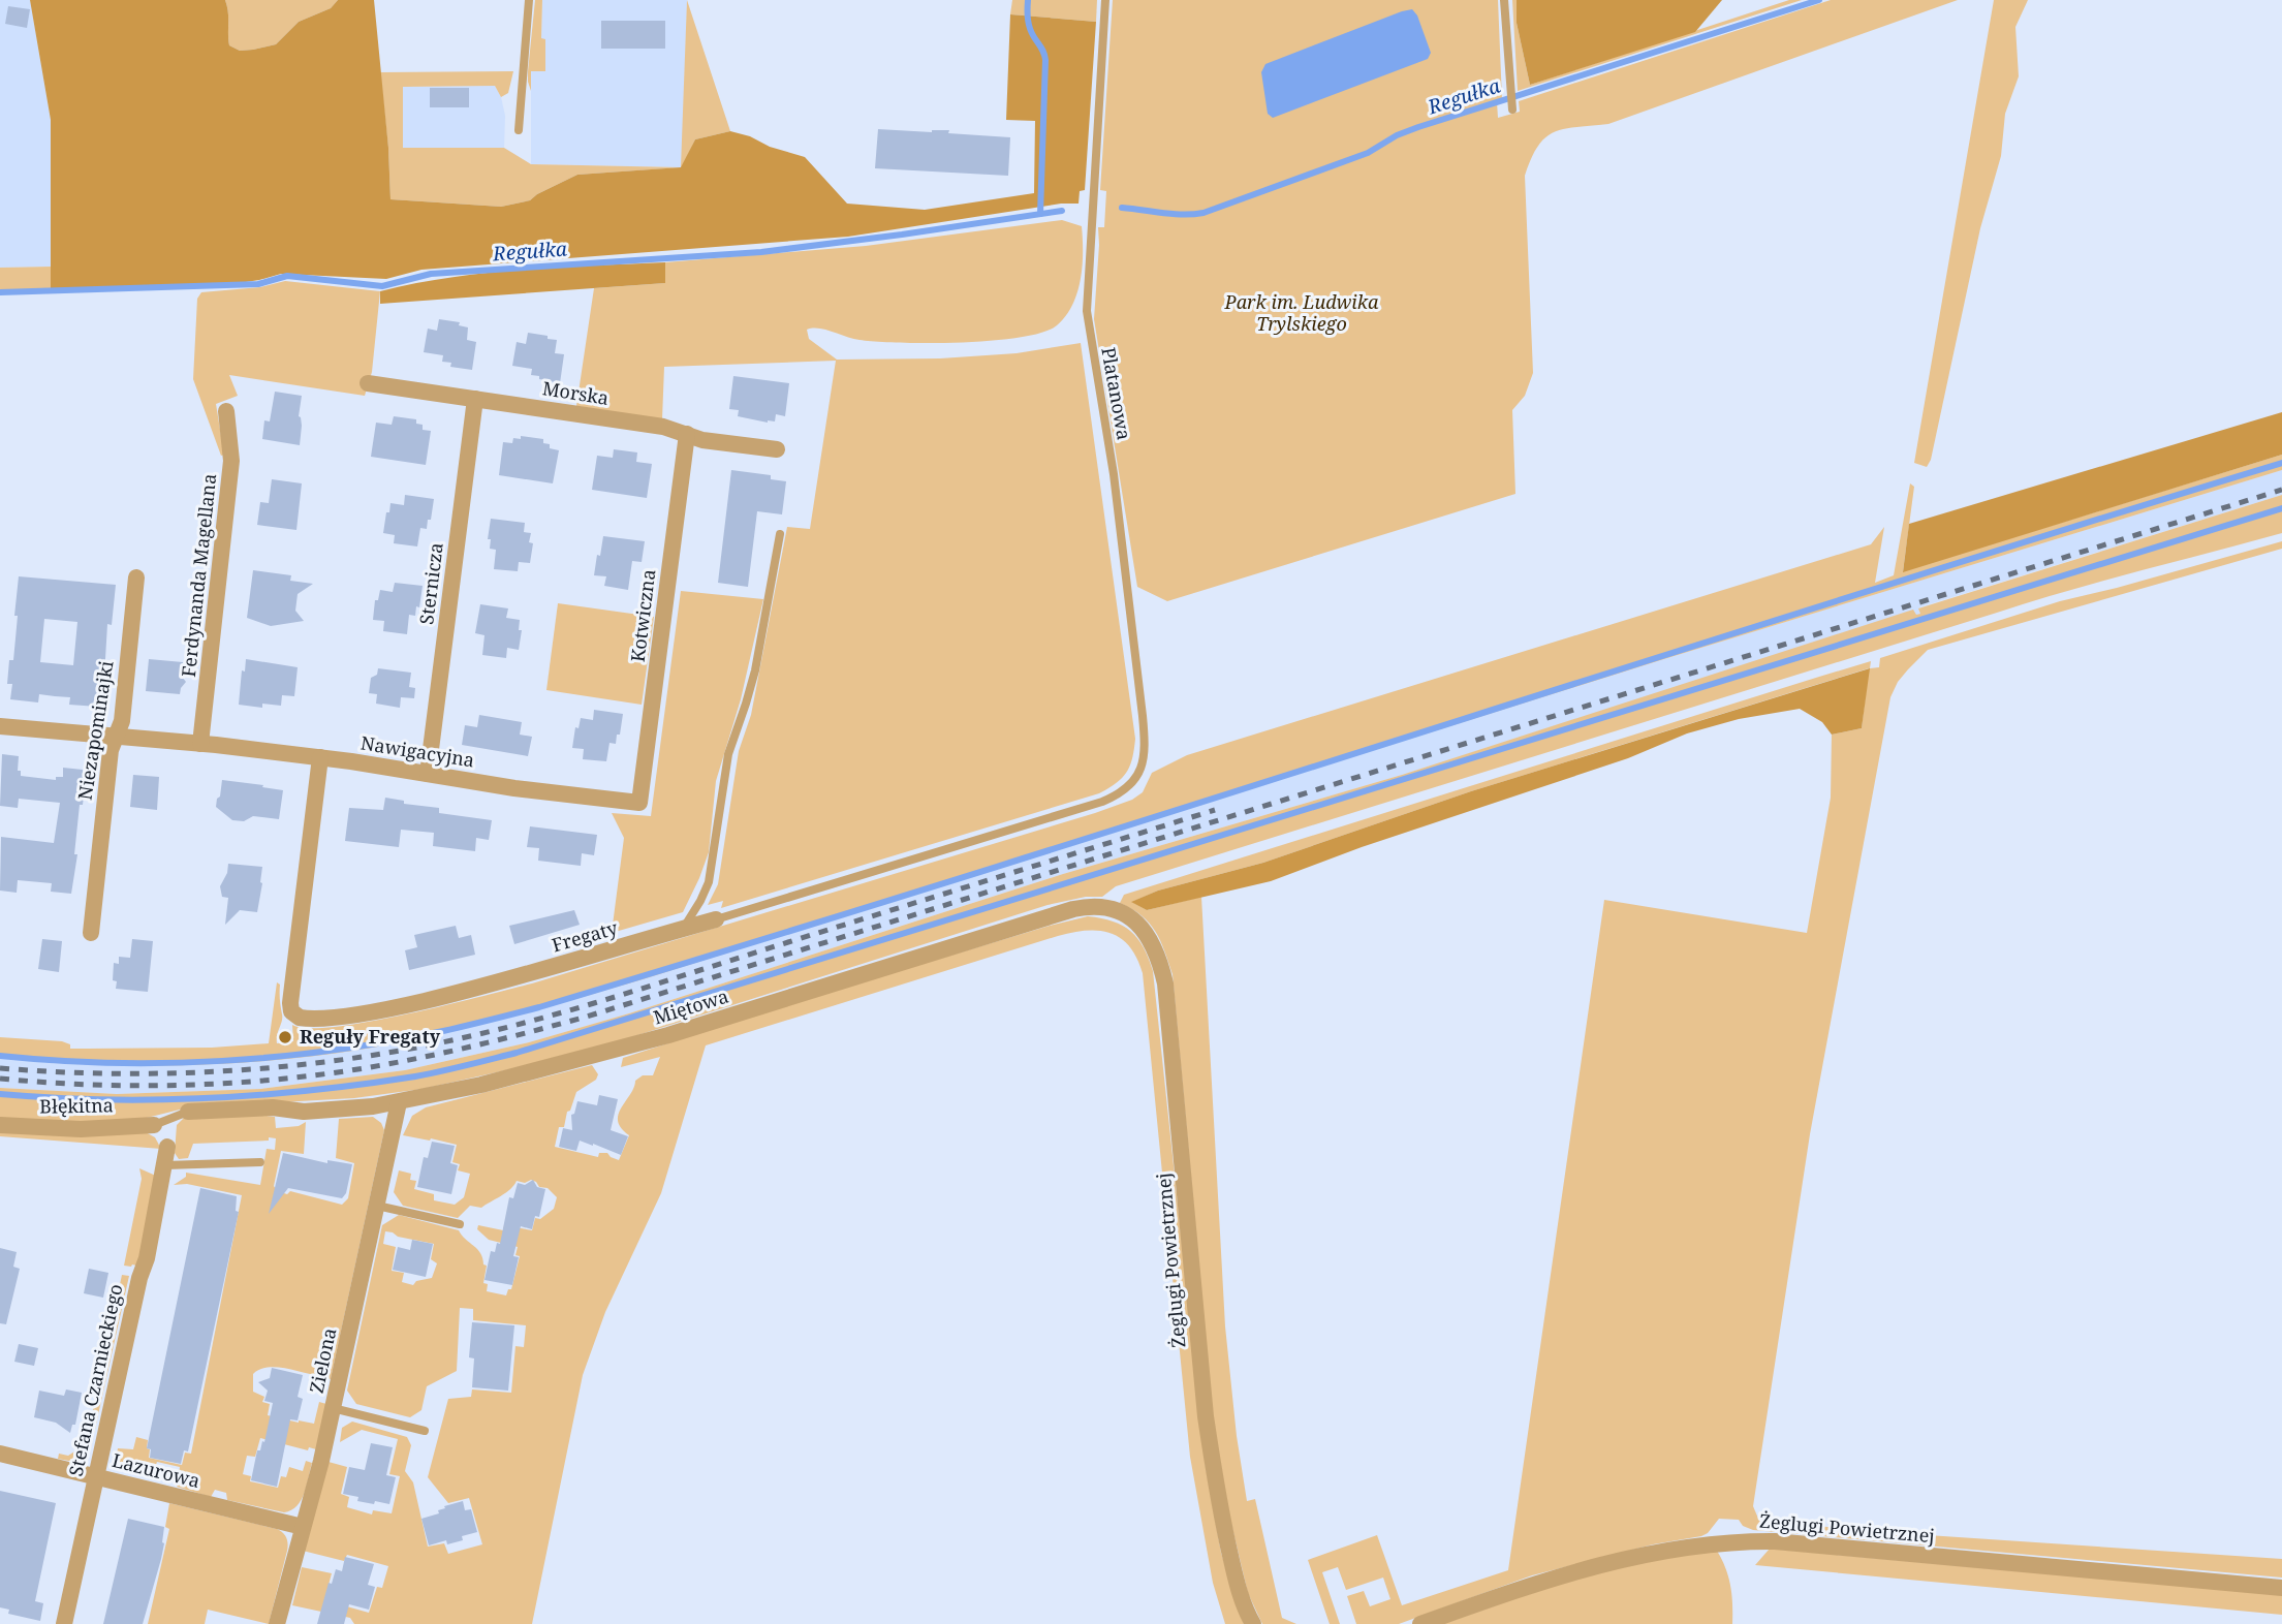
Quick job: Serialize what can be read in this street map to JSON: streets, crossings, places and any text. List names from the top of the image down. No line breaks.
{"streets":{"street":["Morska","Ferdynanda Magellana","Sternicza","Kotwiczna","Niezapominajki","Nawigacyjna","Fregaty","Miętowa","Błękitna","Żeglugi Powietrznej","Zielona","Stefana Czarnieckiego","Lazurowa"],"lane":["Platanowa"]},"crossings":[["Morska","Sternicza"],["Morska","Kotwiczna"],["Platanowa","Fregaty"],["Ferdynanda Magellana","Nawigacyjna"],["Sternicza","Nawigacyjna"],["Kotwiczna","Nawigacyjna"],["Niezapominajki","Nawigacyjna"],["Nawigacyjna","Fregaty"],["Miętowa","Żeglugi Powietrznej"],["Miętowa","Zielona"],["Zielona","Lazurowa"],["Stefana Czarnieckiego","Lazurowa"]],"water":["Regułka"],"parks":["Park im. Ludwika Trylskiego"],"places":["Reguły Fregaty"]}
